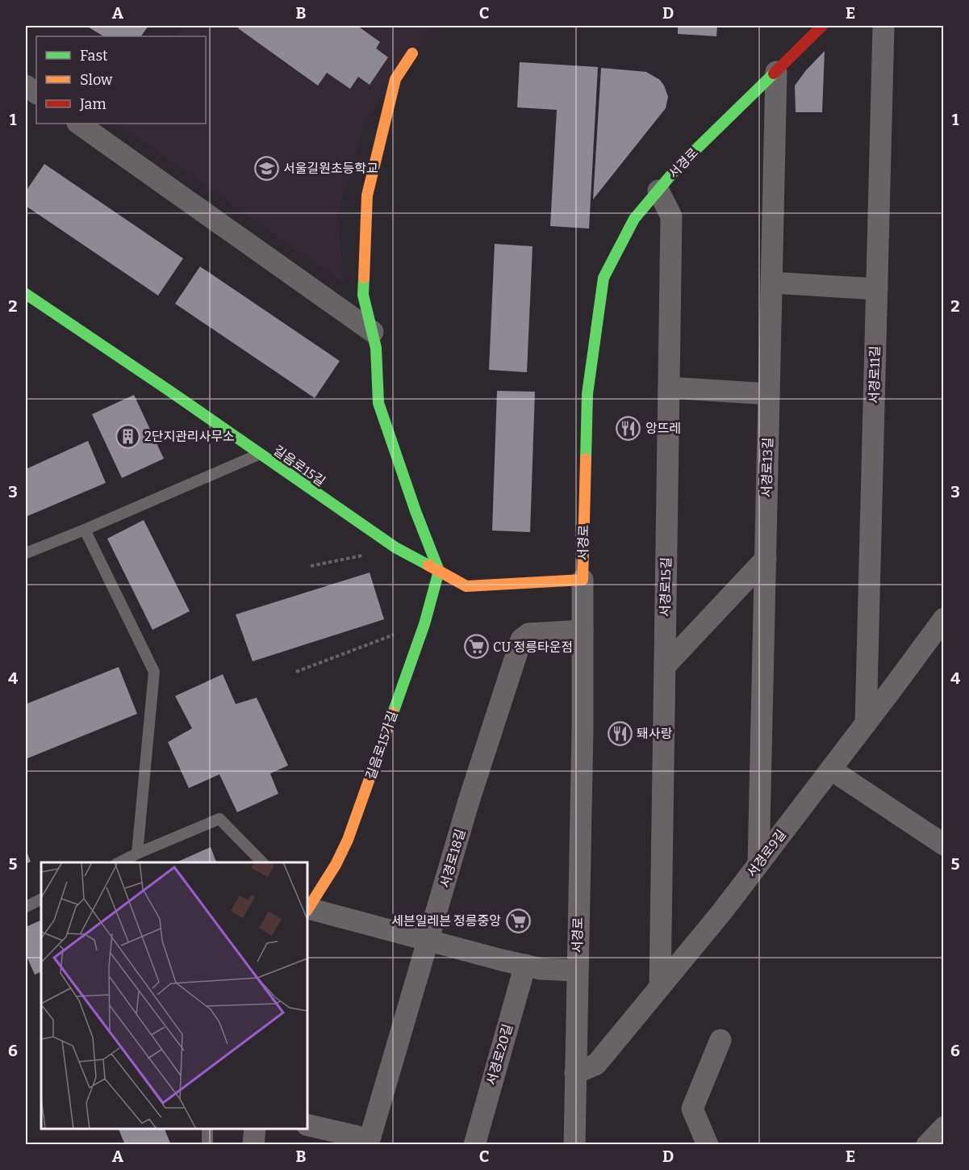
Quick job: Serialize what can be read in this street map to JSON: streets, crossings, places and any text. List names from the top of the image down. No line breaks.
{"streets":{"street":["서경로","서경로11길","길음로15길","서경로13길","서경로15길","길음로15가길","서경로9길","서경로18길","서경로20길"]},"crossings":[["서경로","길음로15길"],["서경로","서경로13길"],["서경로","서경로15길"],["서경로","서경로9길"],["서경로","서경로18길"],["서경로11길","서경로9길"],["길음로15길","길음로15가길"],["서경로13길","서경로9길"],["서경로15길","서경로9길"]],"places":{"school or university":["서울길원초등학교"],"restaurant":["앙뜨레","퇘사랑"],"building":["2단지관리사무소"],"supermarket":["CU 정릉타운점","세븐일레븐 정릉중앙"]},"legend":["Fast","Slow","Jam"],"grid":{"columns":["A","B","C","D","E"],"rows":["1","2","3","4","5","6"]}}
